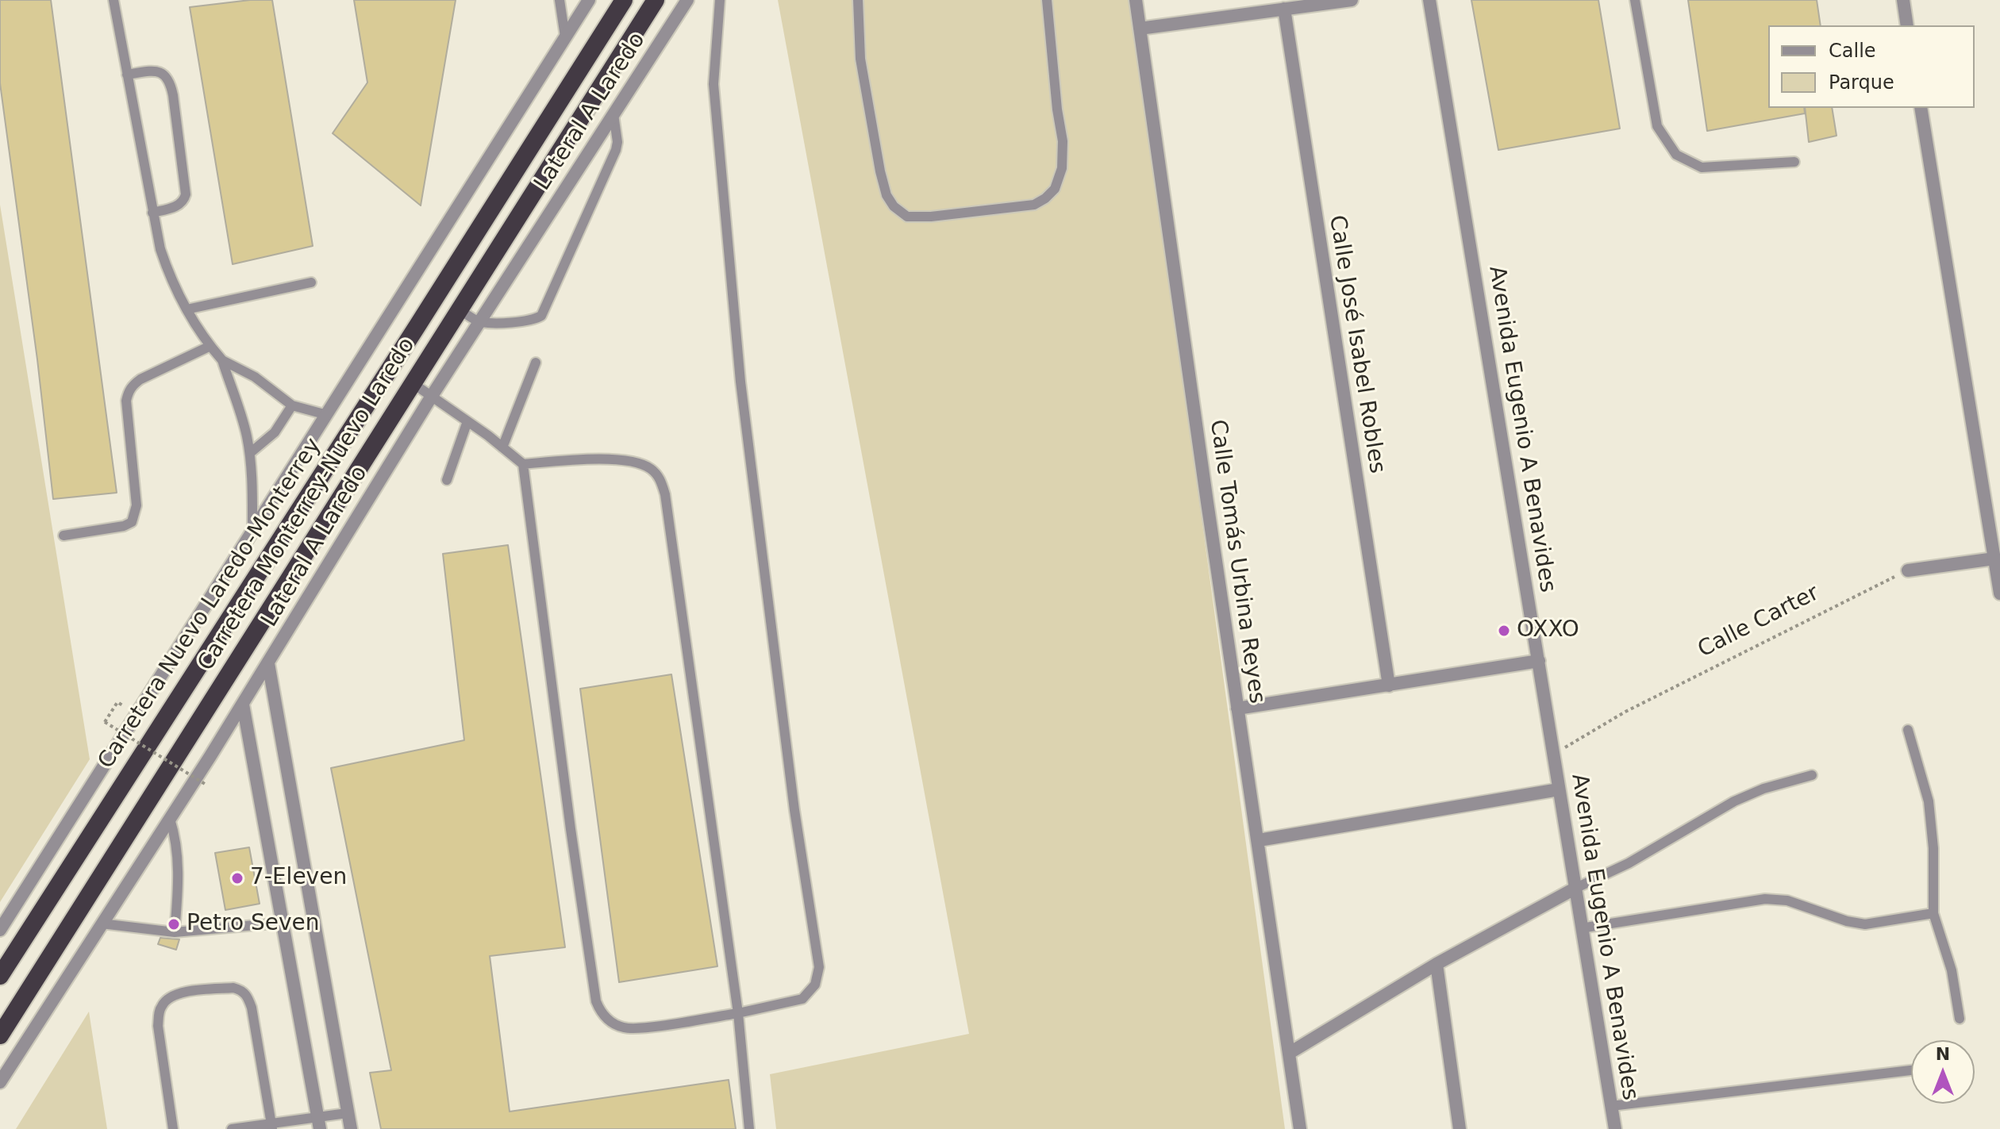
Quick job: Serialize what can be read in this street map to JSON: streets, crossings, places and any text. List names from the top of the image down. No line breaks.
{"streets":{"highway":["Carretera Monterrey-Nuevo Laredo","Carretera Nuevo Laredo-Monterrey"],"street":["Lateral A Laredo","Calle José Isabel Robles","Avenida Eugenio A Benavides","Calle Tomás Urbina Reyes"],"path":["Calle Carter"]},"crossings":[["Avenida Eugenio A Benavides","Calle Carter"]],"places":["OXXO","7-Eleven","Petro Seven"],"legend":["Calle","Parque"],"north":"top"}
